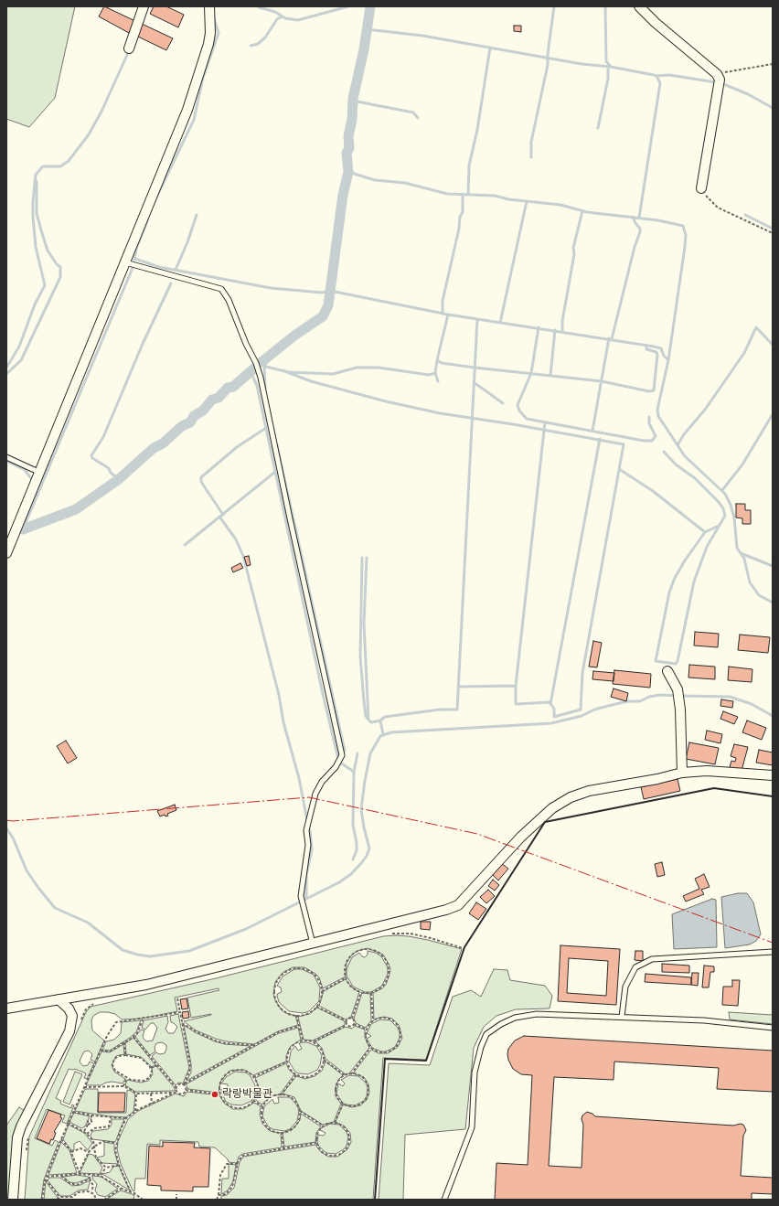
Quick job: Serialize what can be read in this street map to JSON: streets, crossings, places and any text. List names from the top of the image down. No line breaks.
{"places":["락랑박물관"]}
